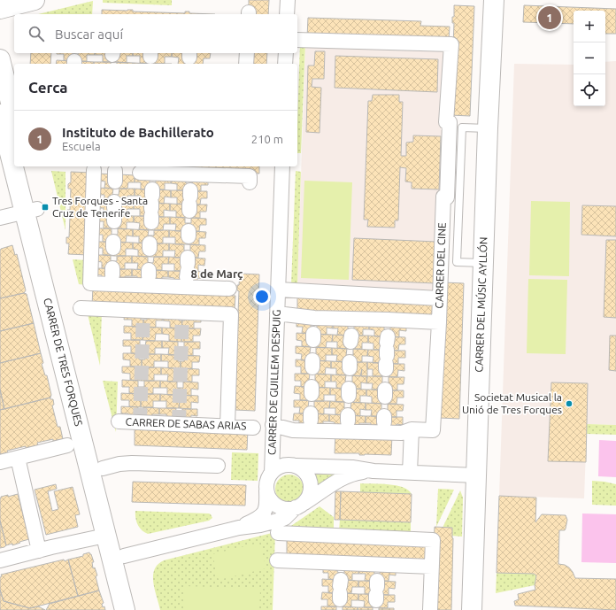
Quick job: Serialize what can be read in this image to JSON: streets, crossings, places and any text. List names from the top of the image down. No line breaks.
{"streets":{"main road":["CARRER DEL MÚSIC AYLLÓN","CARRER DE TRES FORQUES"],"street":["CARRER DEL CINE","CARRER DE GUILLEM DESPUIG","CARRER DE SABAS ARIAS"]},"districts":["8 de Març"],"places":{"transit":["Tres Forques - Santa Cruz de Tenerife"],"other":["Societat Musical la Unió de Tres Forques"]},"page":{"pins":"1","map_buttons":["+","−"],"search":"Buscar aquí","heading":"Cerca","list":[{"mark":"1","name":"Instituto de Bachillerato","note":"Escuela","value":"210 m"}]}}
